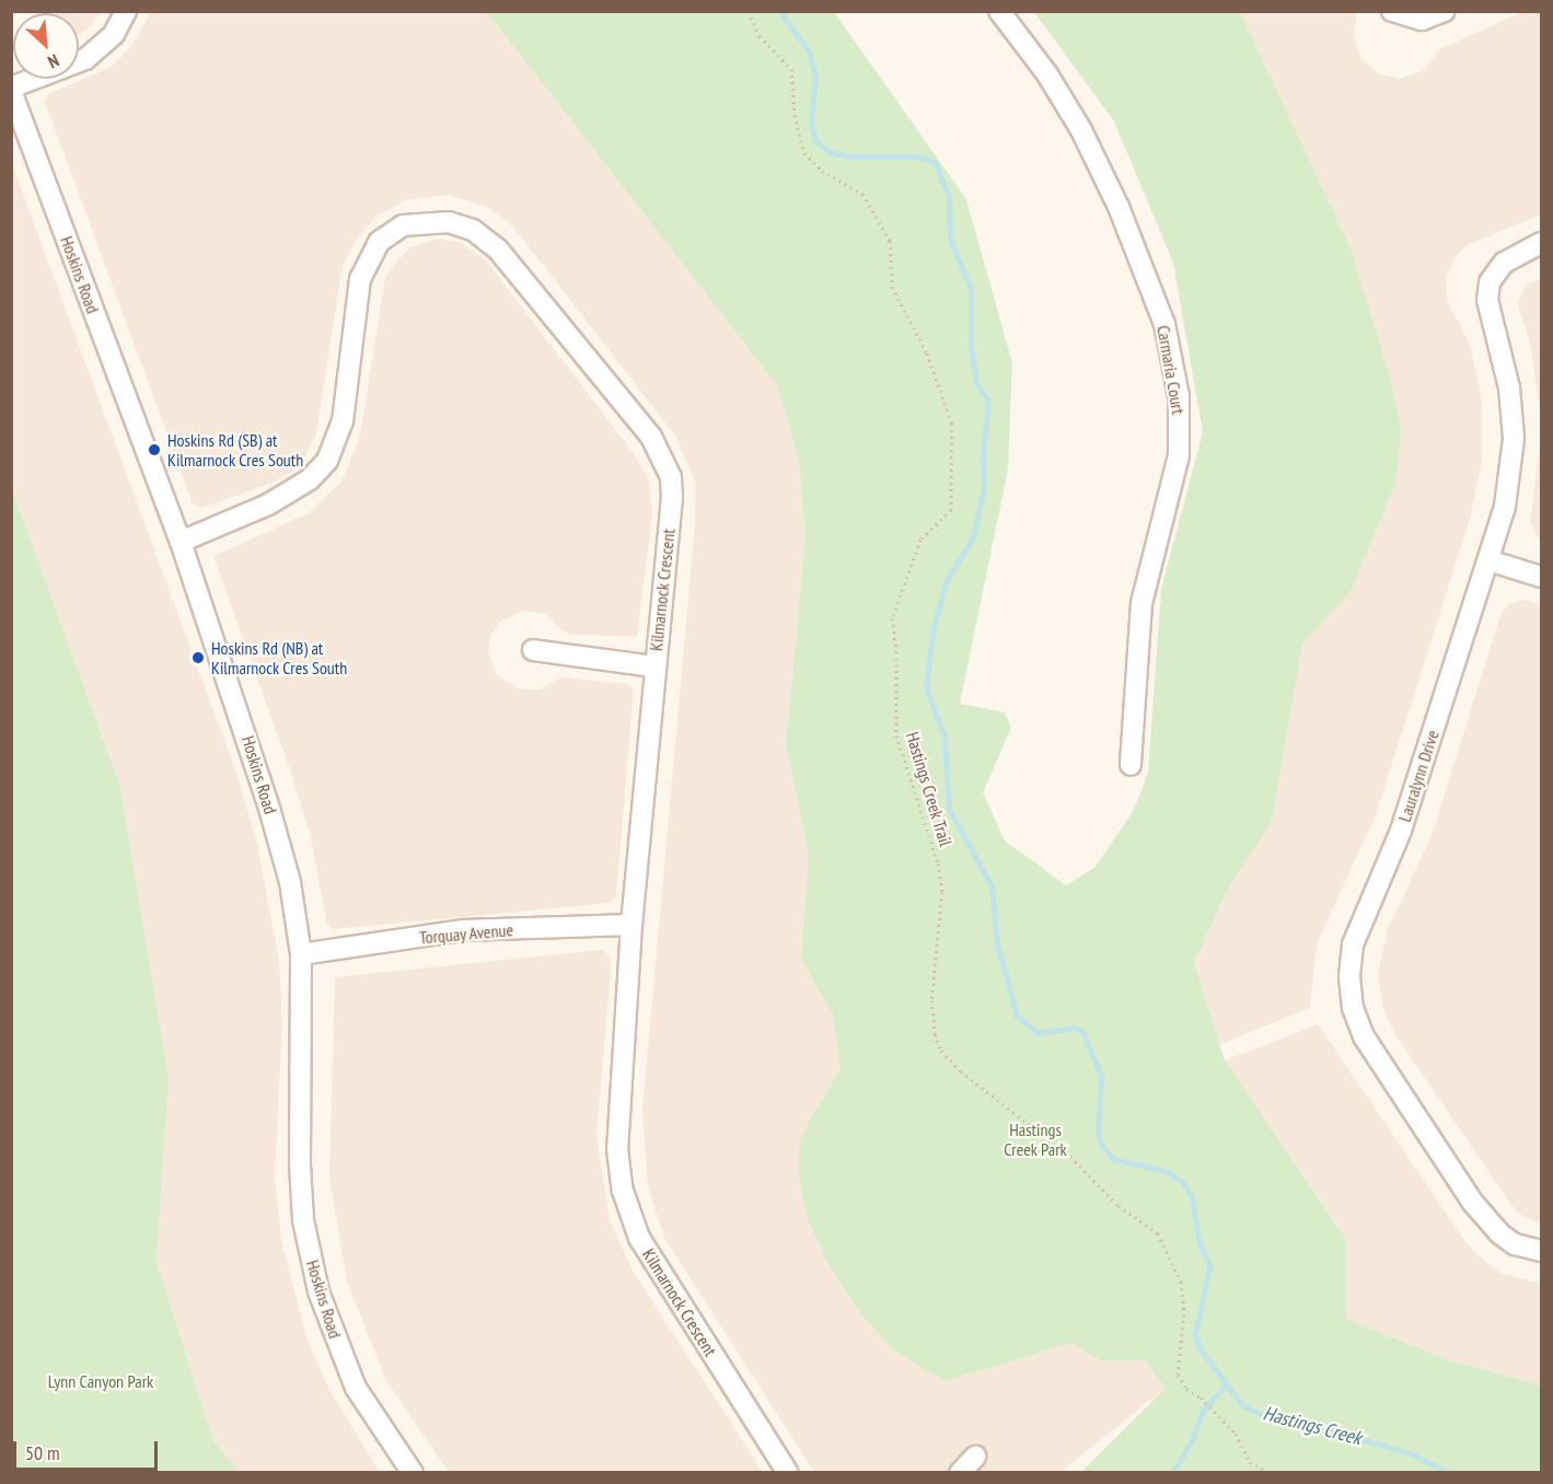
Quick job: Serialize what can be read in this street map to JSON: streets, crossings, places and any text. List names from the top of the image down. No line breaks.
{"streets":{"street":["Hoskins Road","Carmaria Court","Kilmarnock Crescent","Lauralynn Drive","Torquay Avenue"],"path":["Hastings Creek Trail"]},"crossings":[["Hoskins Road","Kilmarnock Crescent"],["Hoskins Road","Torquay Avenue"],["Kilmarnock Crescent","Torquay Avenue"]],"water":["Hastings Creek"],"parks":["Hastings Creek Park","Lynn Canyon Park"],"places":["Hoskins Rd (SB) at Kilmarnock Cres South","Hoskins Rd (NB) at Kilmarnock Cres South"],"scale_bar":"50 m","north":"bottom right"}
